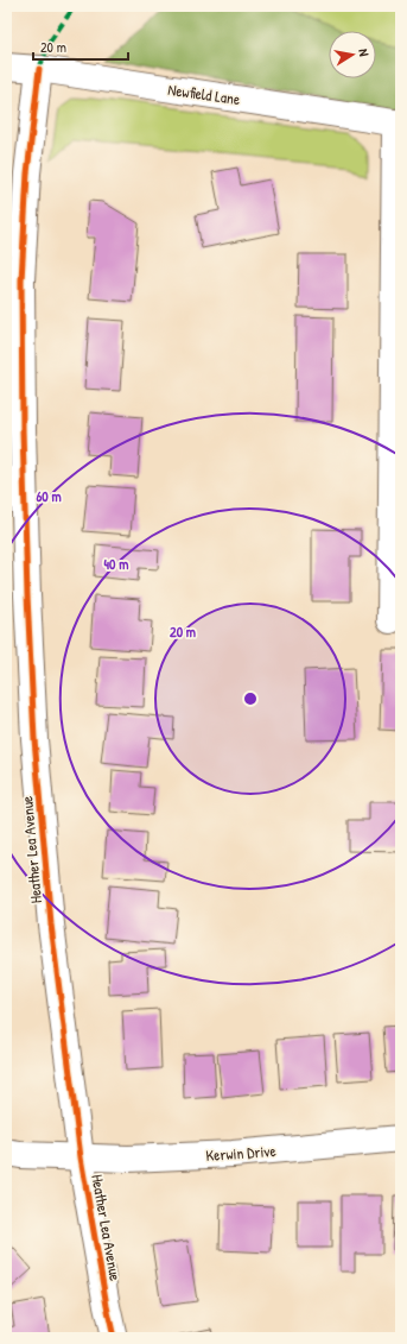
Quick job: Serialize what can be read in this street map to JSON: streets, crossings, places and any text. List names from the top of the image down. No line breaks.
{"streets":{"street":["Newfield Lane","Heather Lea Avenue","Kerwin Drive"]},"crossings":[["Newfield Lane","Heather Lea Avenue"],["Heather Lea Avenue","Kerwin Drive"]],"scale_bar":"20 m","north":"right","rings":["60 m","40 m","20 m"]}
